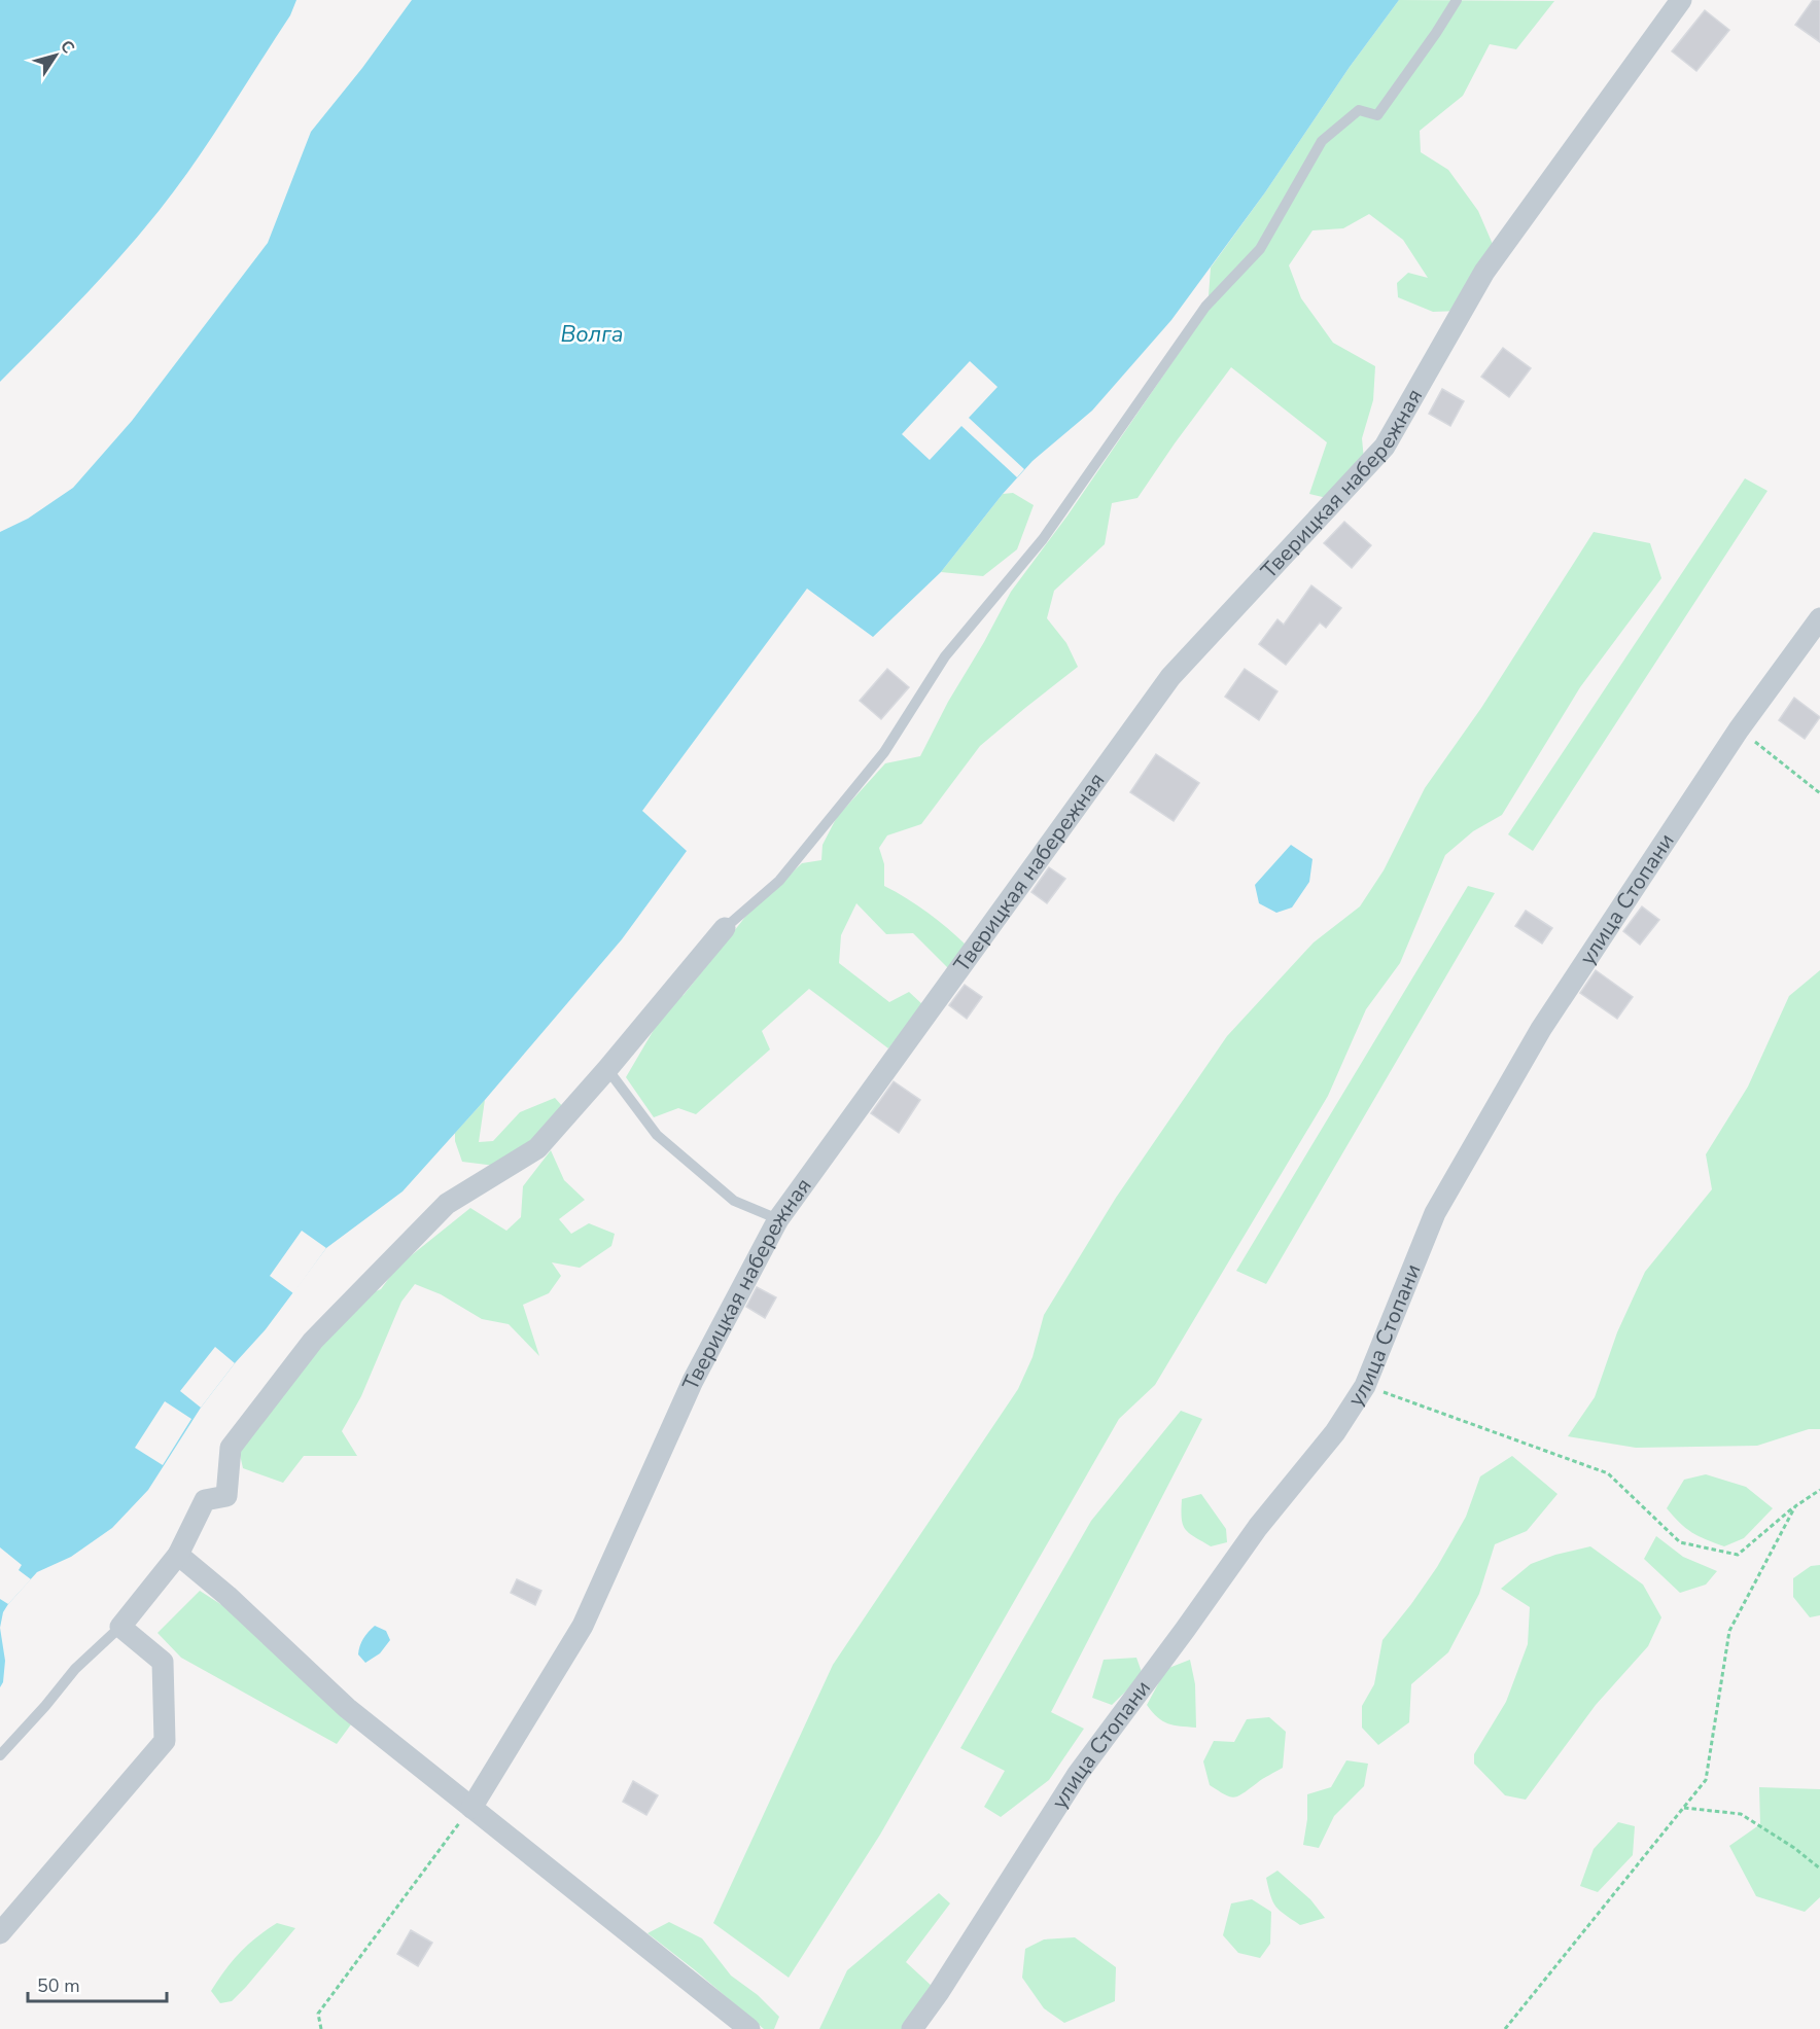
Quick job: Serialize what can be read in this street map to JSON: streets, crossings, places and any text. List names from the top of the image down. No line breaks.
{"streets":{"street":["Тверицкая набережная","улица Стопани"]},"water":["Волга"],"scale_bar":"50 m","north":"top right"}
